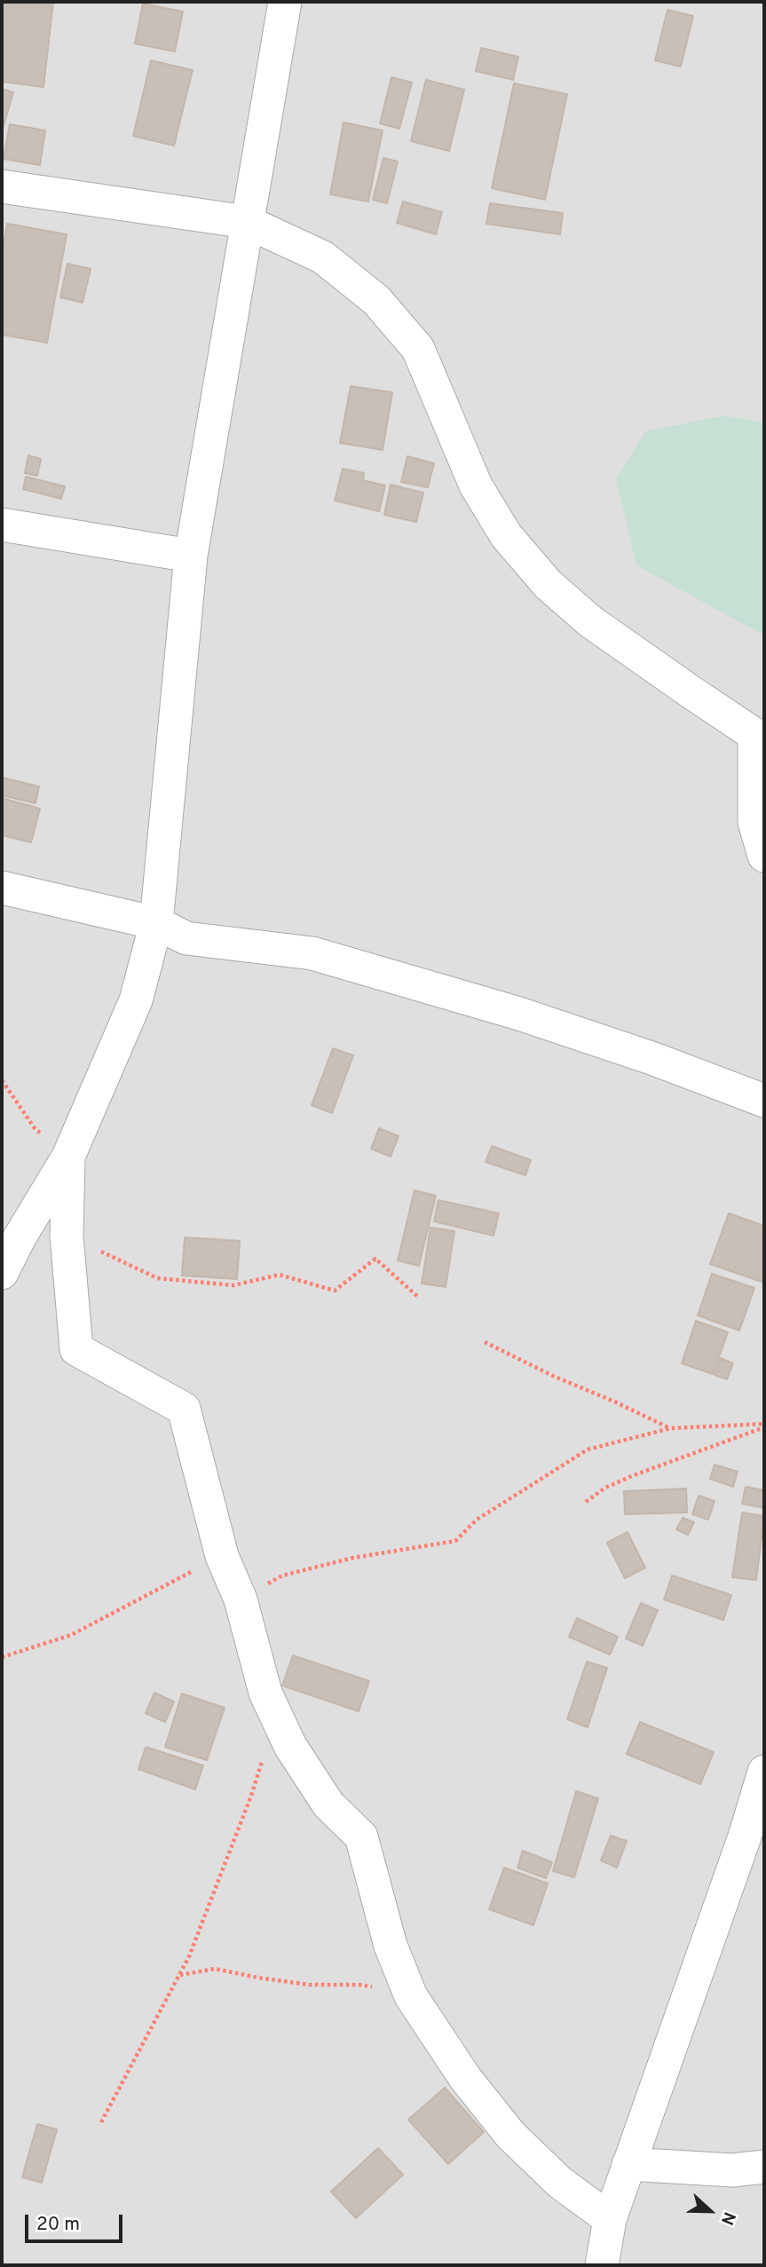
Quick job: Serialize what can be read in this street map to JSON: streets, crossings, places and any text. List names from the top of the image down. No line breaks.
{"scale_bar":"20 m","north":"right"}
